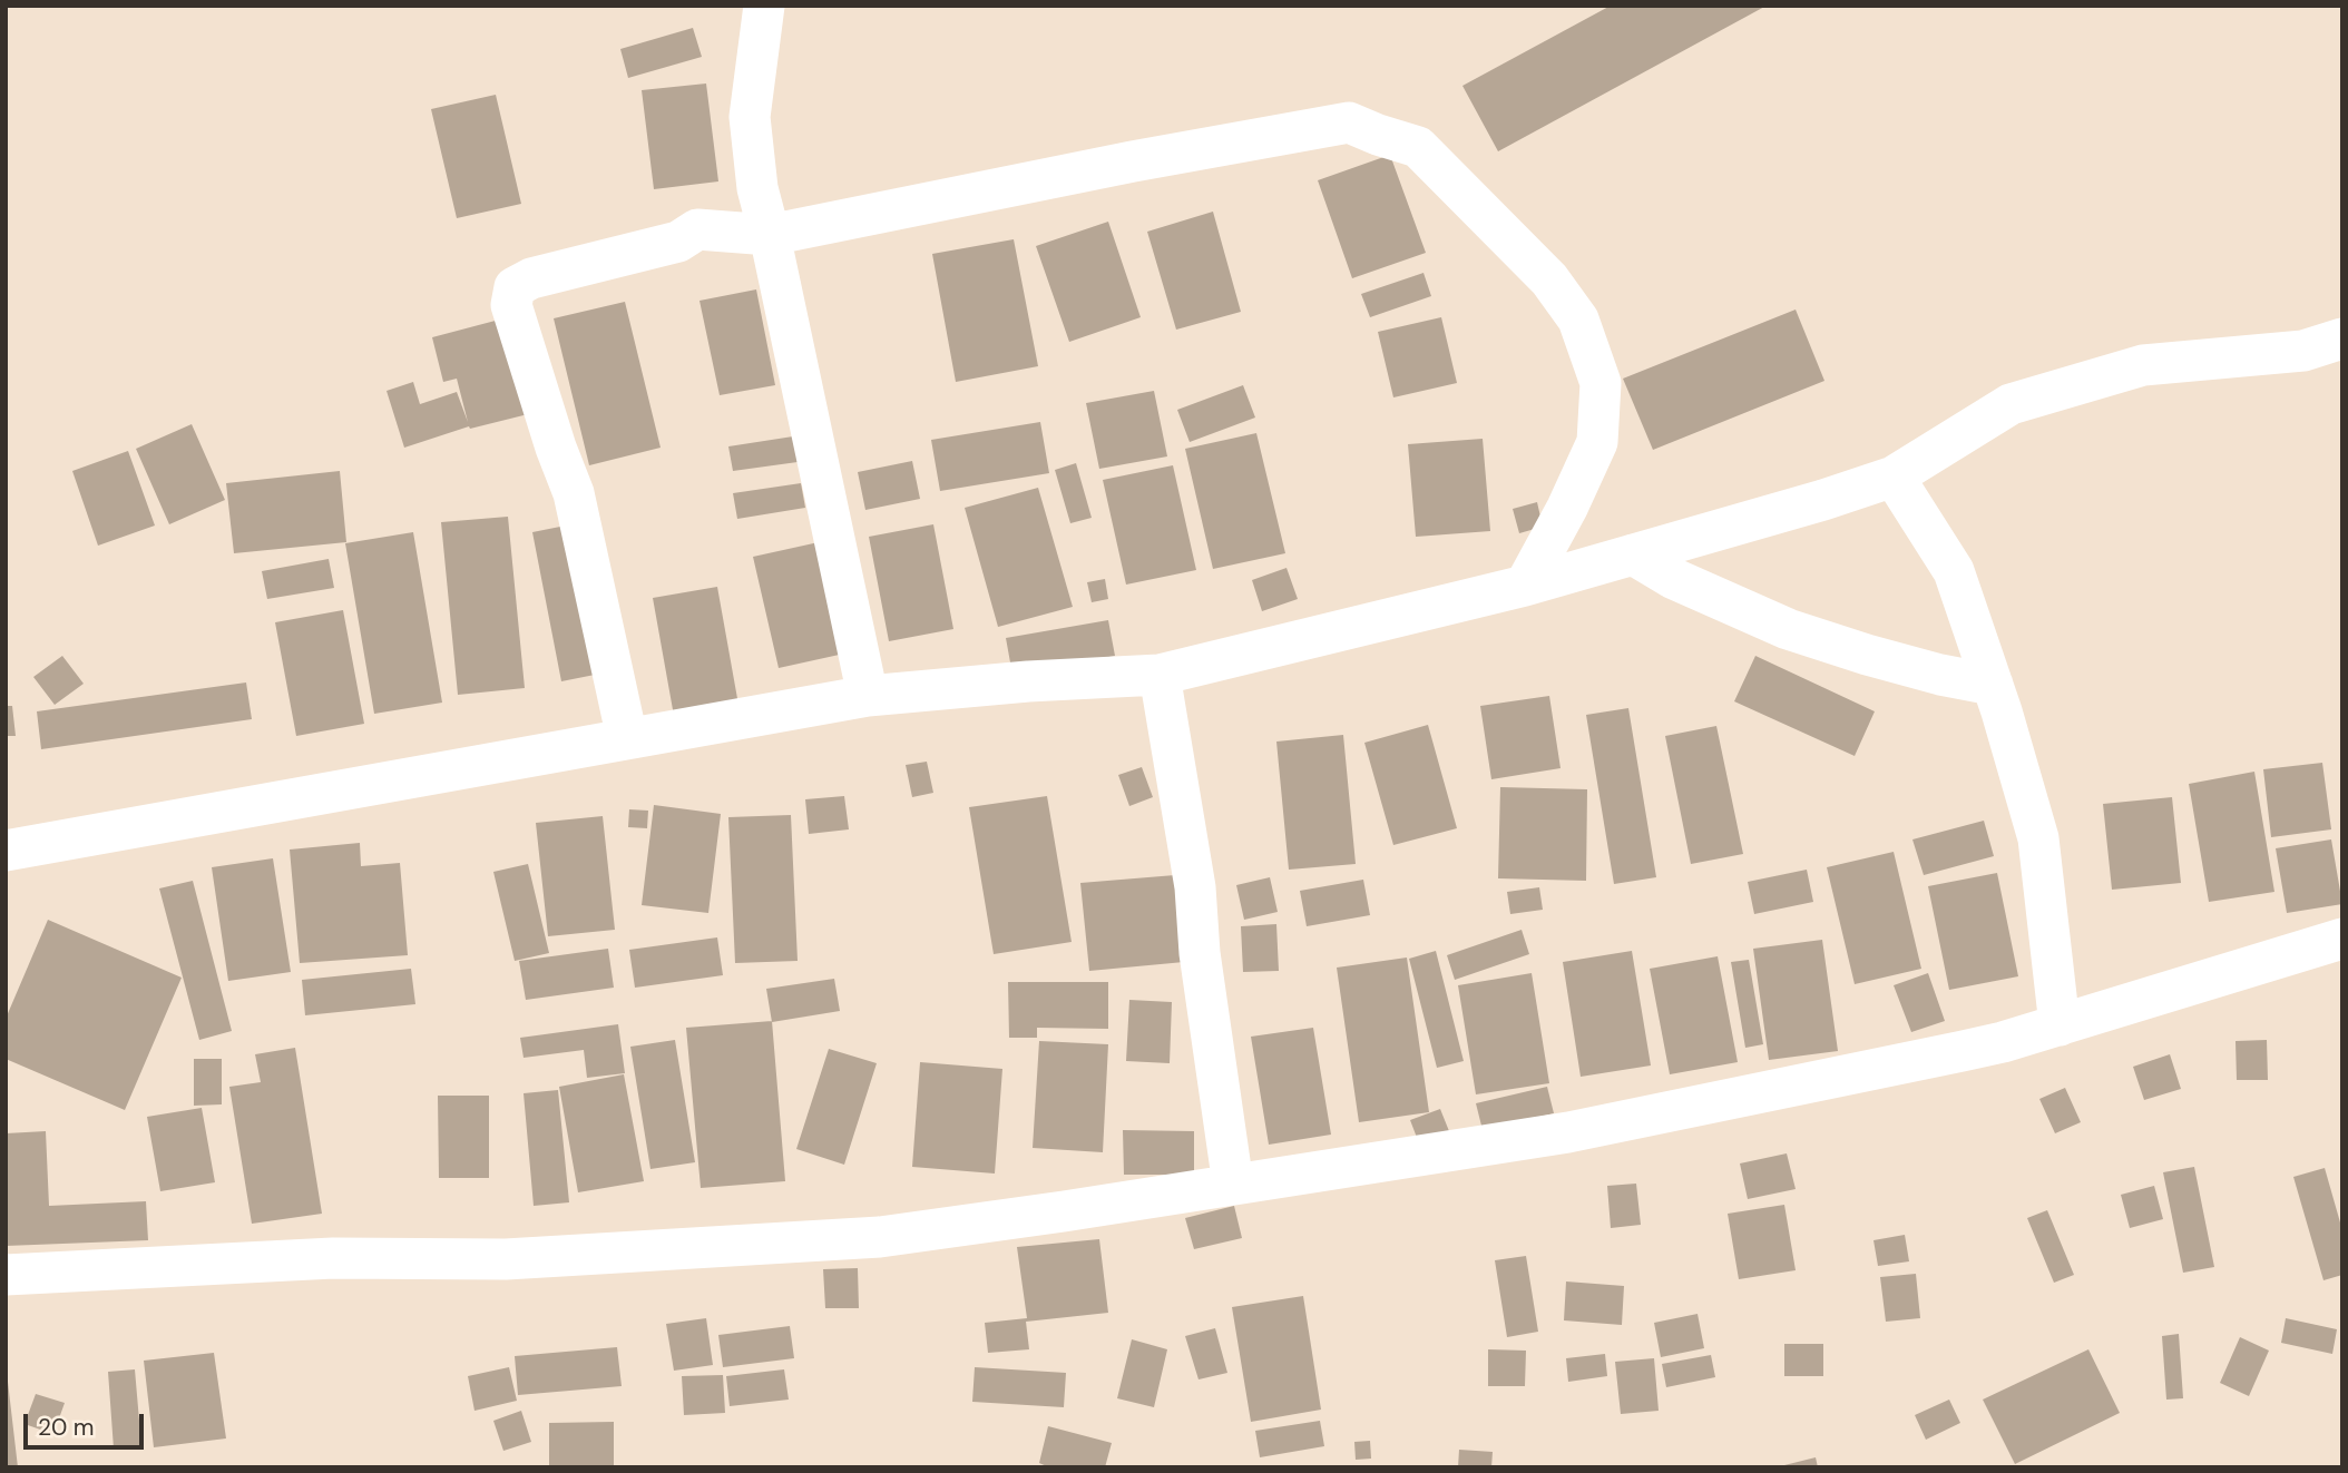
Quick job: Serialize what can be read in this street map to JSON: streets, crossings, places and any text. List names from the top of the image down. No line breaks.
{"scale_bar":"20 m"}
